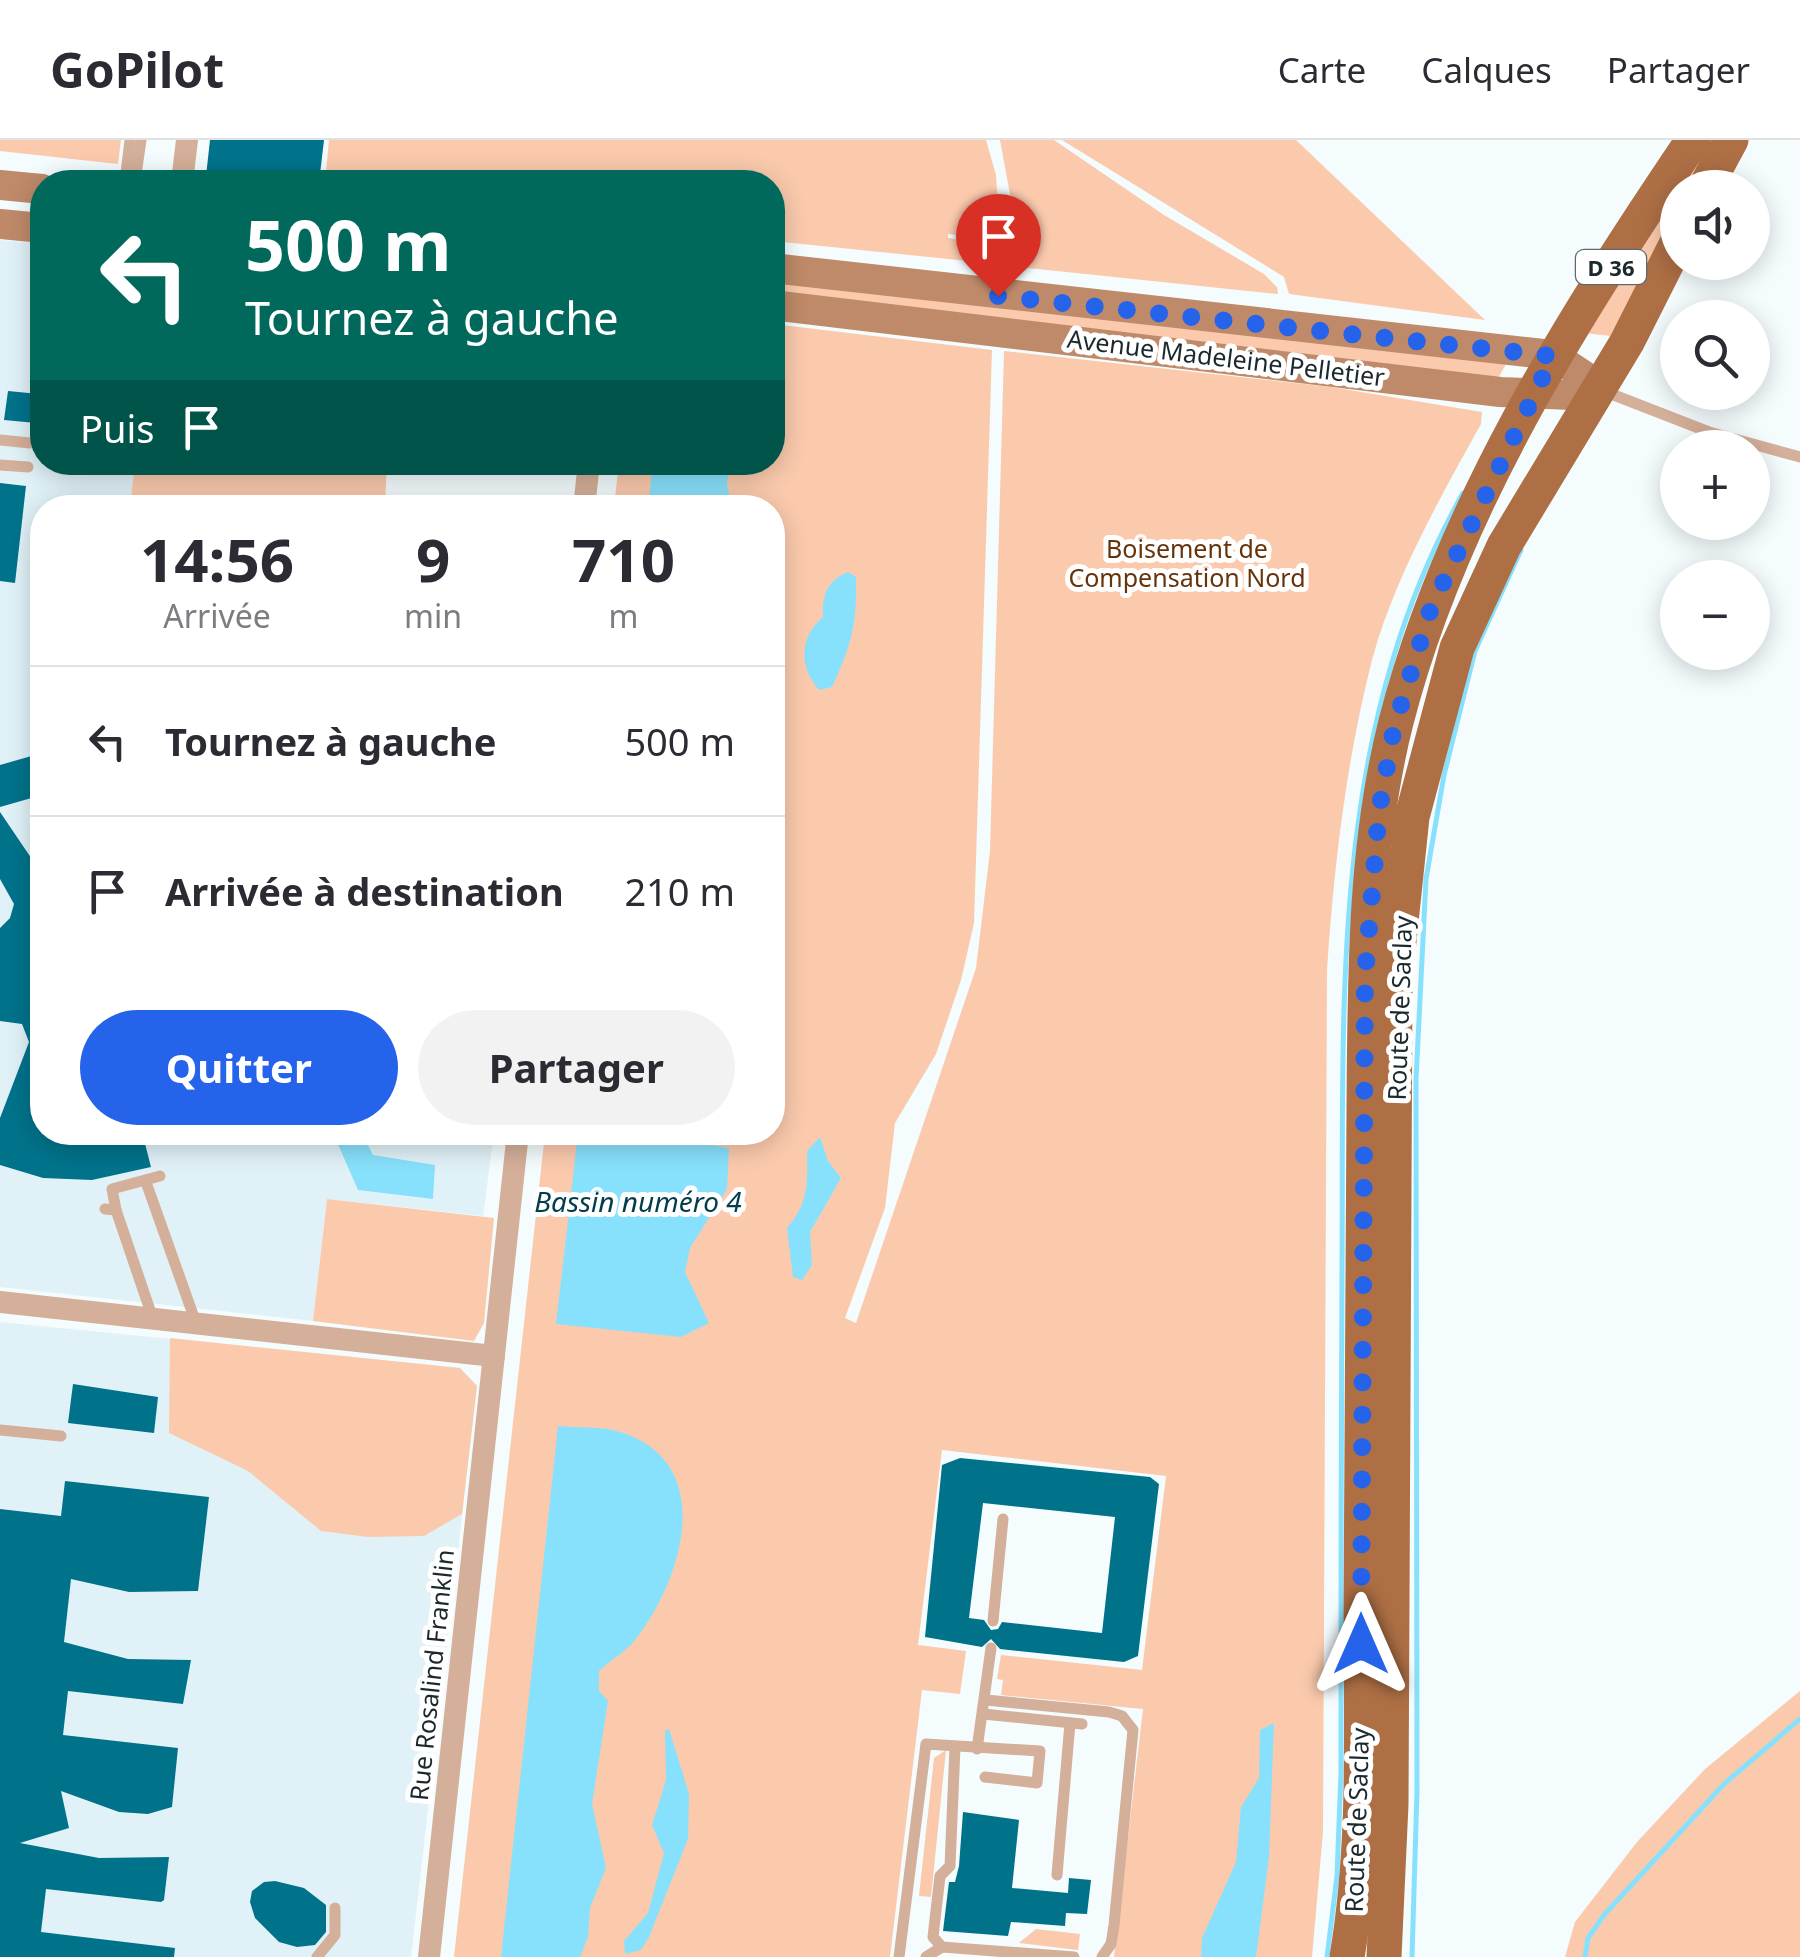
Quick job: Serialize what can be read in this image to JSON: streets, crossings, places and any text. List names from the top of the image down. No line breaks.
{"streets":{"main road":["D 36","Route de Saclay"],"street":["Avenue Madeleine Pelletier","Rue Rosalind Franklin"]},"crossings":[["Avenue Madeleine Pelletier","Route de Saclay"]],"water":["Bassin numéro 4"],"parks":["Boisement de Compensation Nord"],"page":{"header":"GoPilot","nav":["Carte","Calques","Partager"],"map_buttons":["+","−"],"turn":["500 m","Tournez à gauche"],"then":"Puis","eta":["14:56","Arrivée","9","min","710","m"],"list":[{"name":"Tournez à gauche","value":"500 m"},{"name":"Arrivée à destination","value":"210 m"}],"buttons":["Quitter","Partager"]}}
